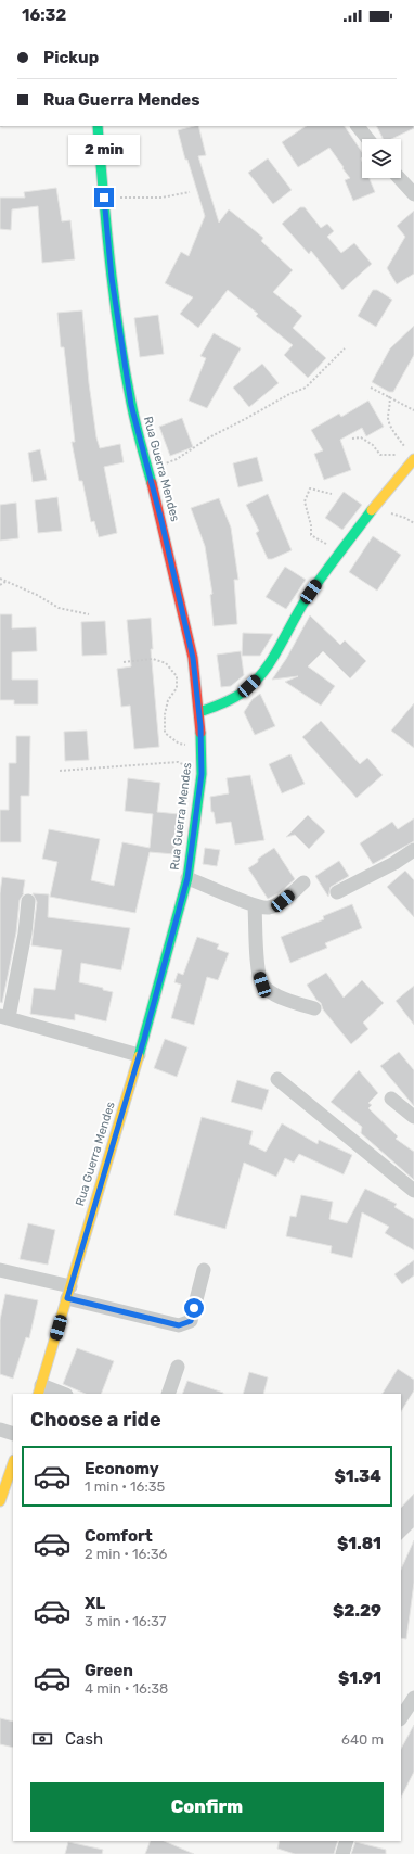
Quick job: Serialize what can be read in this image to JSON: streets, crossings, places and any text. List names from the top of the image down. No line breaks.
{"streets":{"street":["Rua Guerra Mendes"]},"page":{"status":"16:32","banner":["Pickup","Rua Guerra Mendes"],"bubble":"2 min","heading":"Choose a ride","list":[{"name":"Economy","note":"1 min · 16:35","value":"$1.34"},{"name":"Comfort","note":"2 min · 16:36","value":"$1.81"},{"name":"XL","note":"3 min · 16:37","value":"$2.29"},{"name":"Green","note":"4 min · 16:38","value":"$1.91"}],"pay":["Cash","640 m"],"buttons":"Confirm"}}
